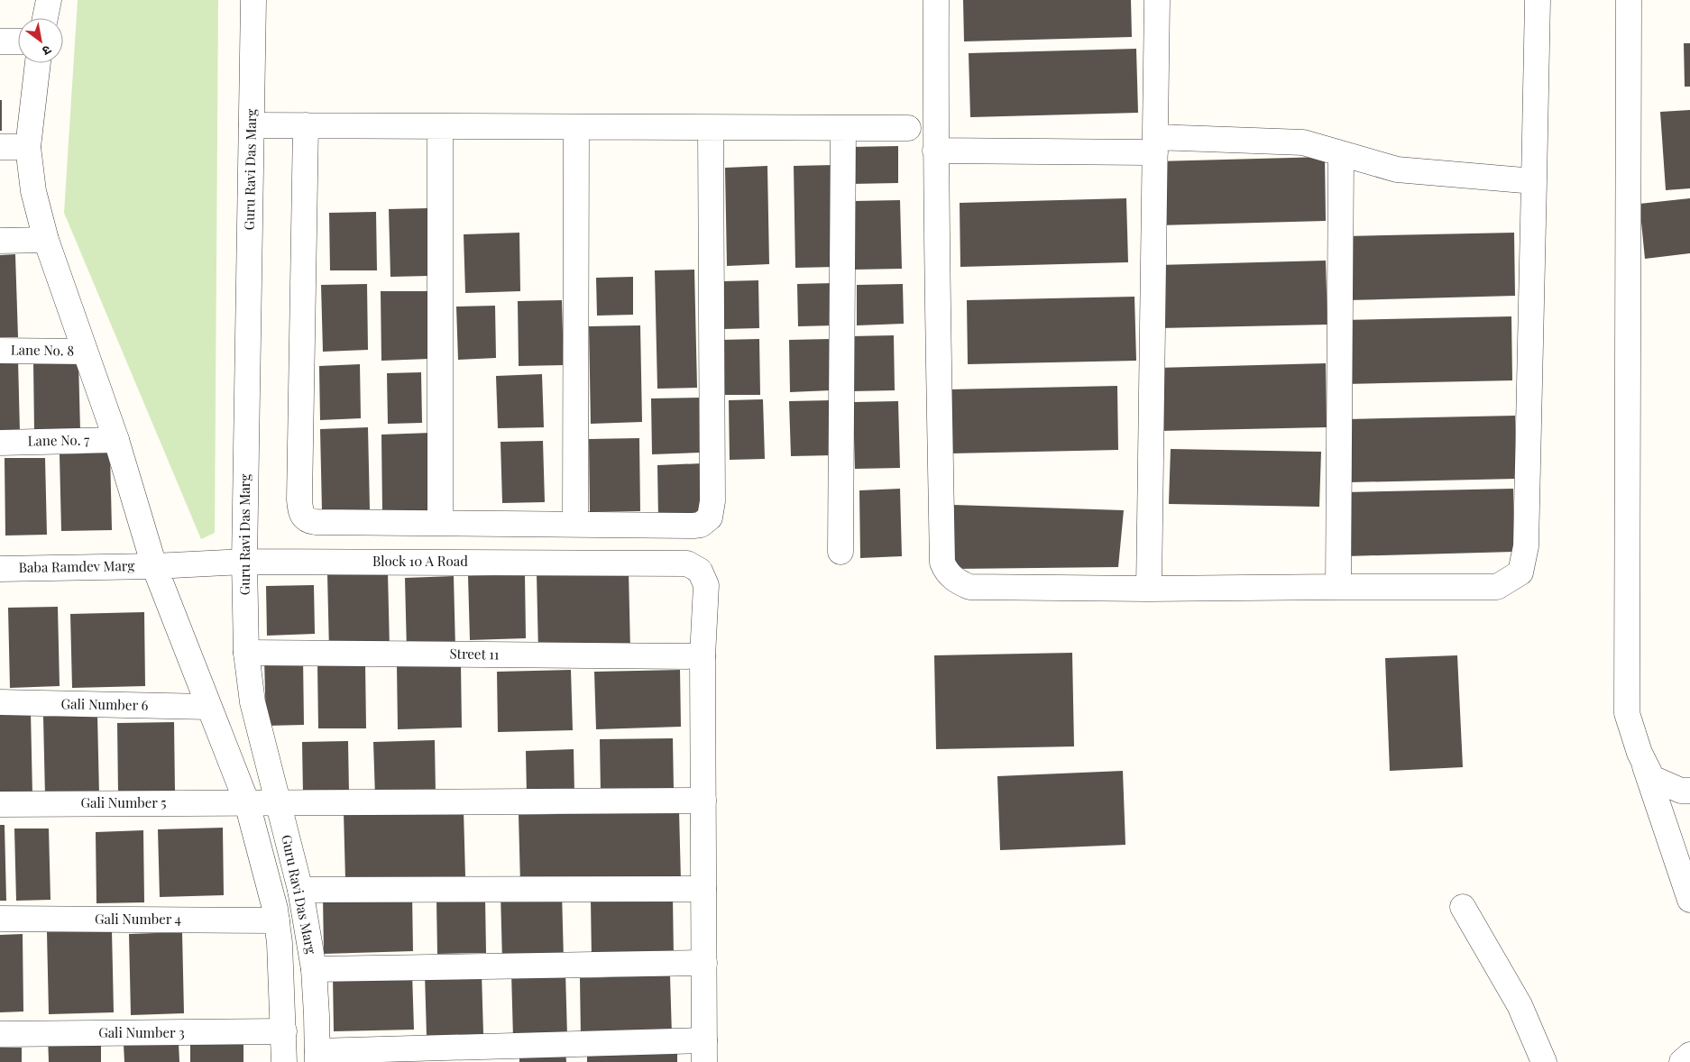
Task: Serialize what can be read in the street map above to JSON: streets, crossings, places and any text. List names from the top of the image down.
{
  "streets": {
    "street": [
      "Guru Ravi Das Marg",
      "Lane No. 8",
      "Lane No. 7",
      "Block 10 A Road",
      "Baba Ramdev Marg",
      "Street 11",
      "Gali Number 6",
      "Gali Number 5",
      "Gali Number 4",
      "Gali Number 3"
    ]
  },
  "crossings": [
    ["Guru Ravi Das Marg", "Lane No. 8"],
    ["Guru Ravi Das Marg", "Lane No. 7"],
    ["Guru Ravi Das Marg", "Block 10 A Road"],
    ["Guru Ravi Das Marg", "Baba Ramdev Marg"],
    ["Guru Ravi Das Marg", "Street 11"],
    ["Guru Ravi Das Marg", "Gali Number 6"],
    ["Guru Ravi Das Marg", "Gali Number 5"],
    ["Guru Ravi Das Marg", "Gali Number 4"],
    ["Guru Ravi Das Marg", "Gali Number 3"],
    ["Block 10 A Road", "Baba Ramdev Marg"],
    ["Block 10 A Road", "Street 11"]
  ],
  "north": "bottom right"
}
